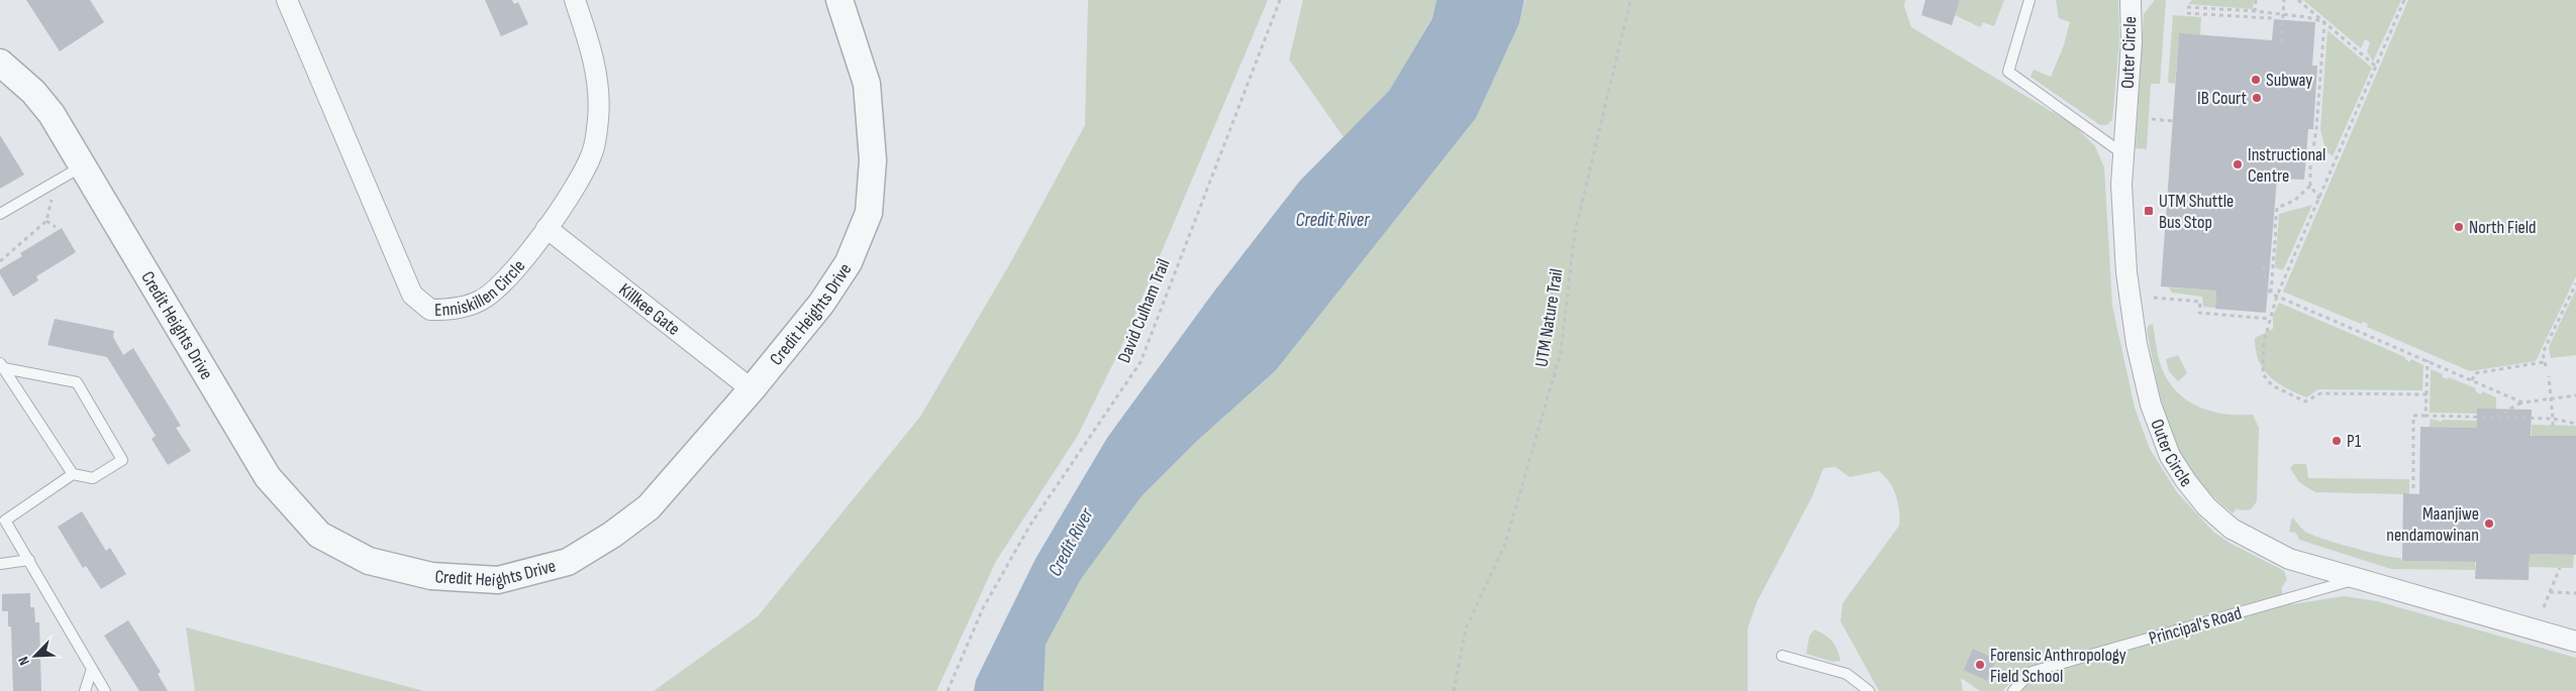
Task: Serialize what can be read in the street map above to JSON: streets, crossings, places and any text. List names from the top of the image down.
{
  "streets": {
    "street": [
      "Outer Circle",
      "Enniskillen Circle",
      "Killkee Gate",
      "Credit Heights Drive"
    ],
    "lane": ["Principal's Road"],
    "path": ["David Culham Trail", "UTM Nature Trail"]
  },
  "crossings": [
    ["Outer Circle", "Principal's Road"],
    ["Enniskillen Circle", "Killkee Gate"],
    ["Killkee Gate", "Credit Heights Drive"]
  ],
  "water": ["Credit River"],
  "places": {
    "other": [
      "Subway",
      "IB Court",
      "Instructional Centre",
      "North Field",
      "P1",
      "Maanjiwe nendamowinan",
      "Forensic Anthropology Field School"
    ],
    "transit": ["UTM Shuttle Bus Stop"]
  },
  "north": "bottom left"
}
